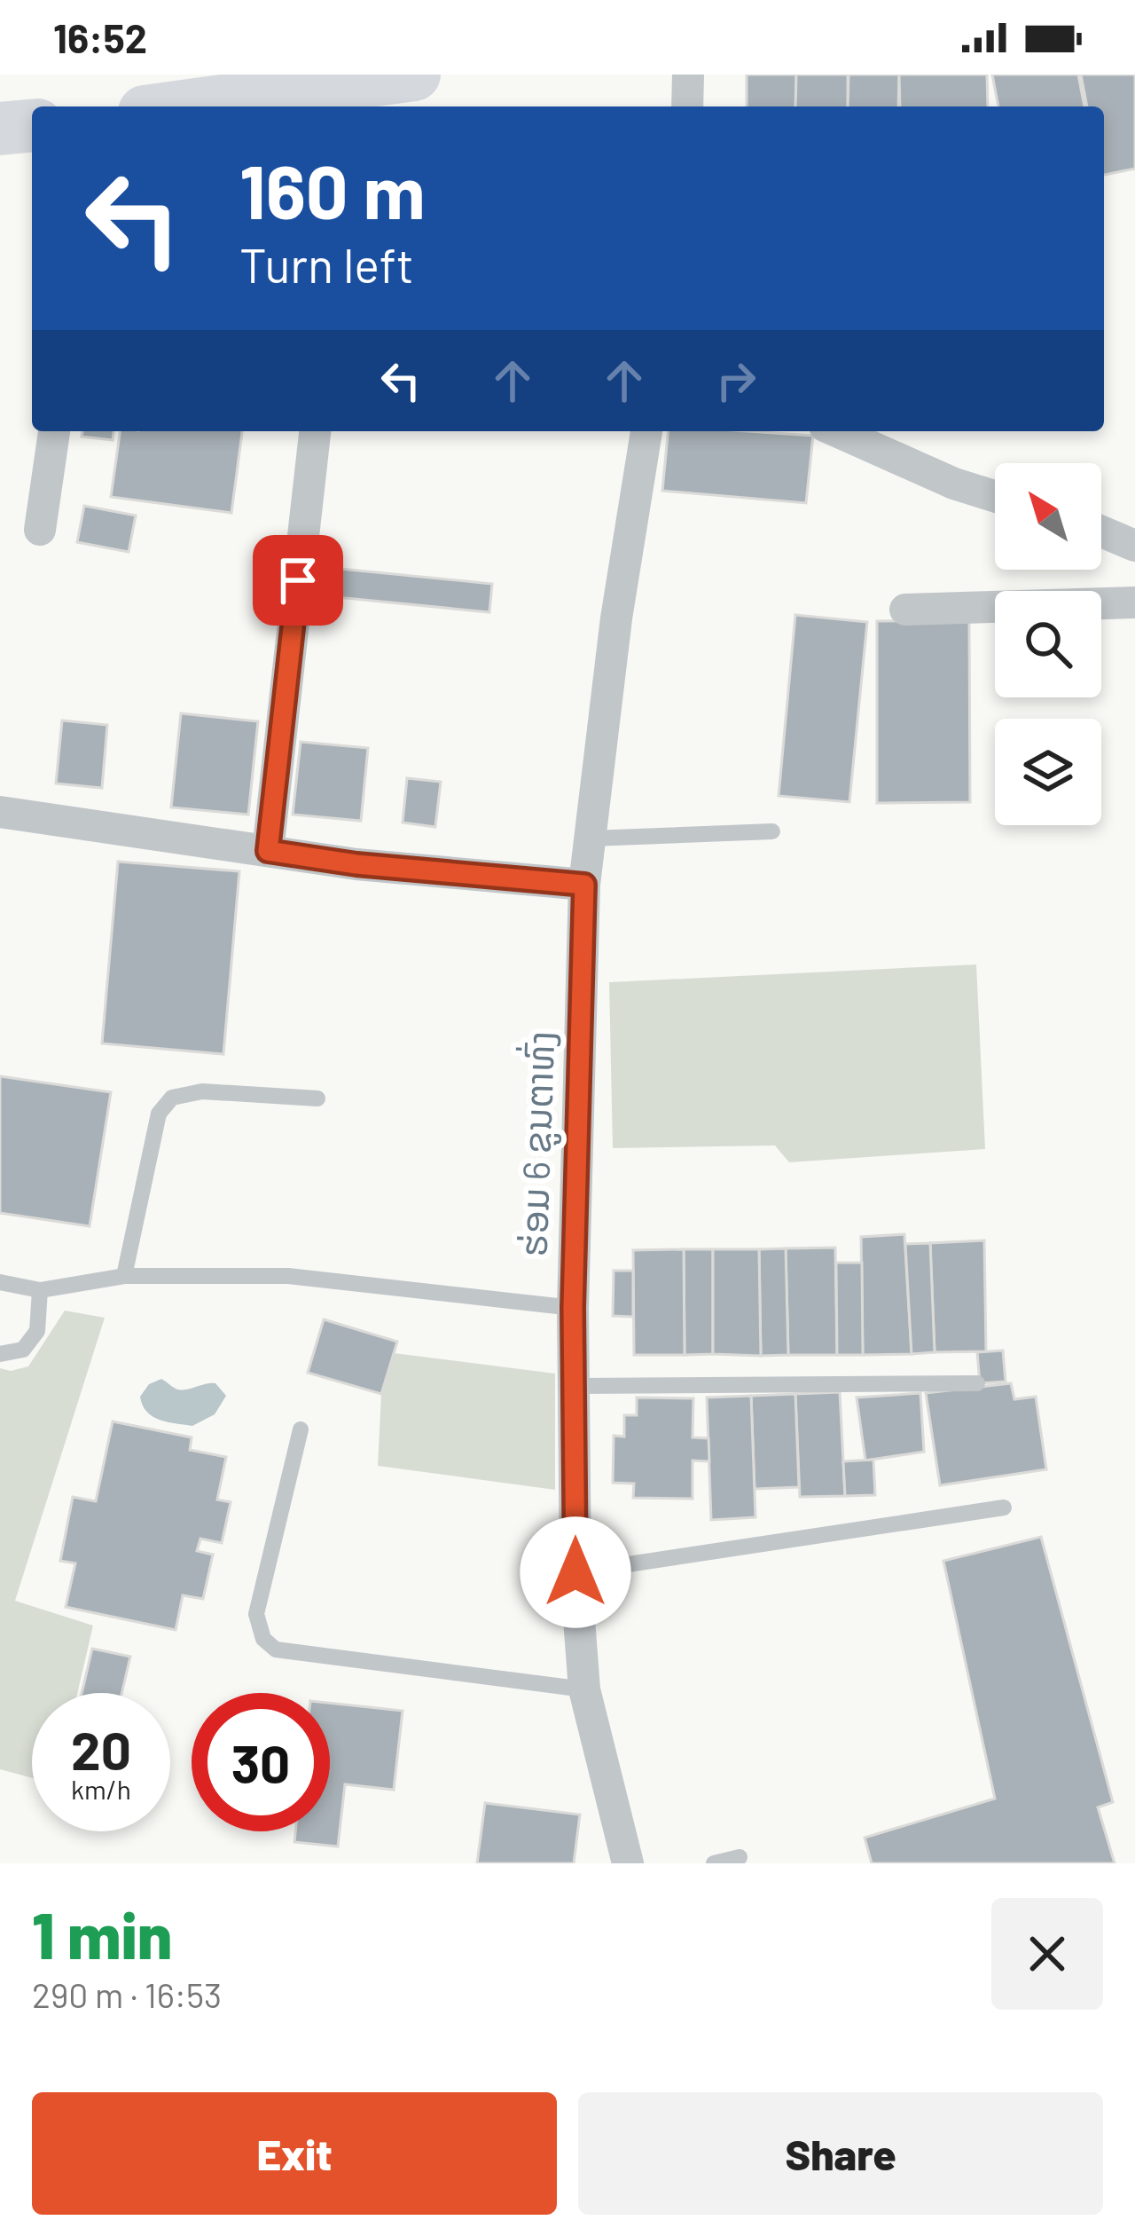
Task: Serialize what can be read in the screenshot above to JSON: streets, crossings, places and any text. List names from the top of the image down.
{
  "streets": {
    "street": ["ຮ່ອມ 6 ຂູນຕາທົ່ງ"]
  },
  "north": "top left",
  "page": {
    "status": "16:52",
    "turn": ["160 m", "Turn left"],
    "speed": "20 km/h",
    "limit": "30",
    "heading": ["1 min", "290 m · 16:53"],
    "buttons": ["Exit", "Share"]
  }
}
